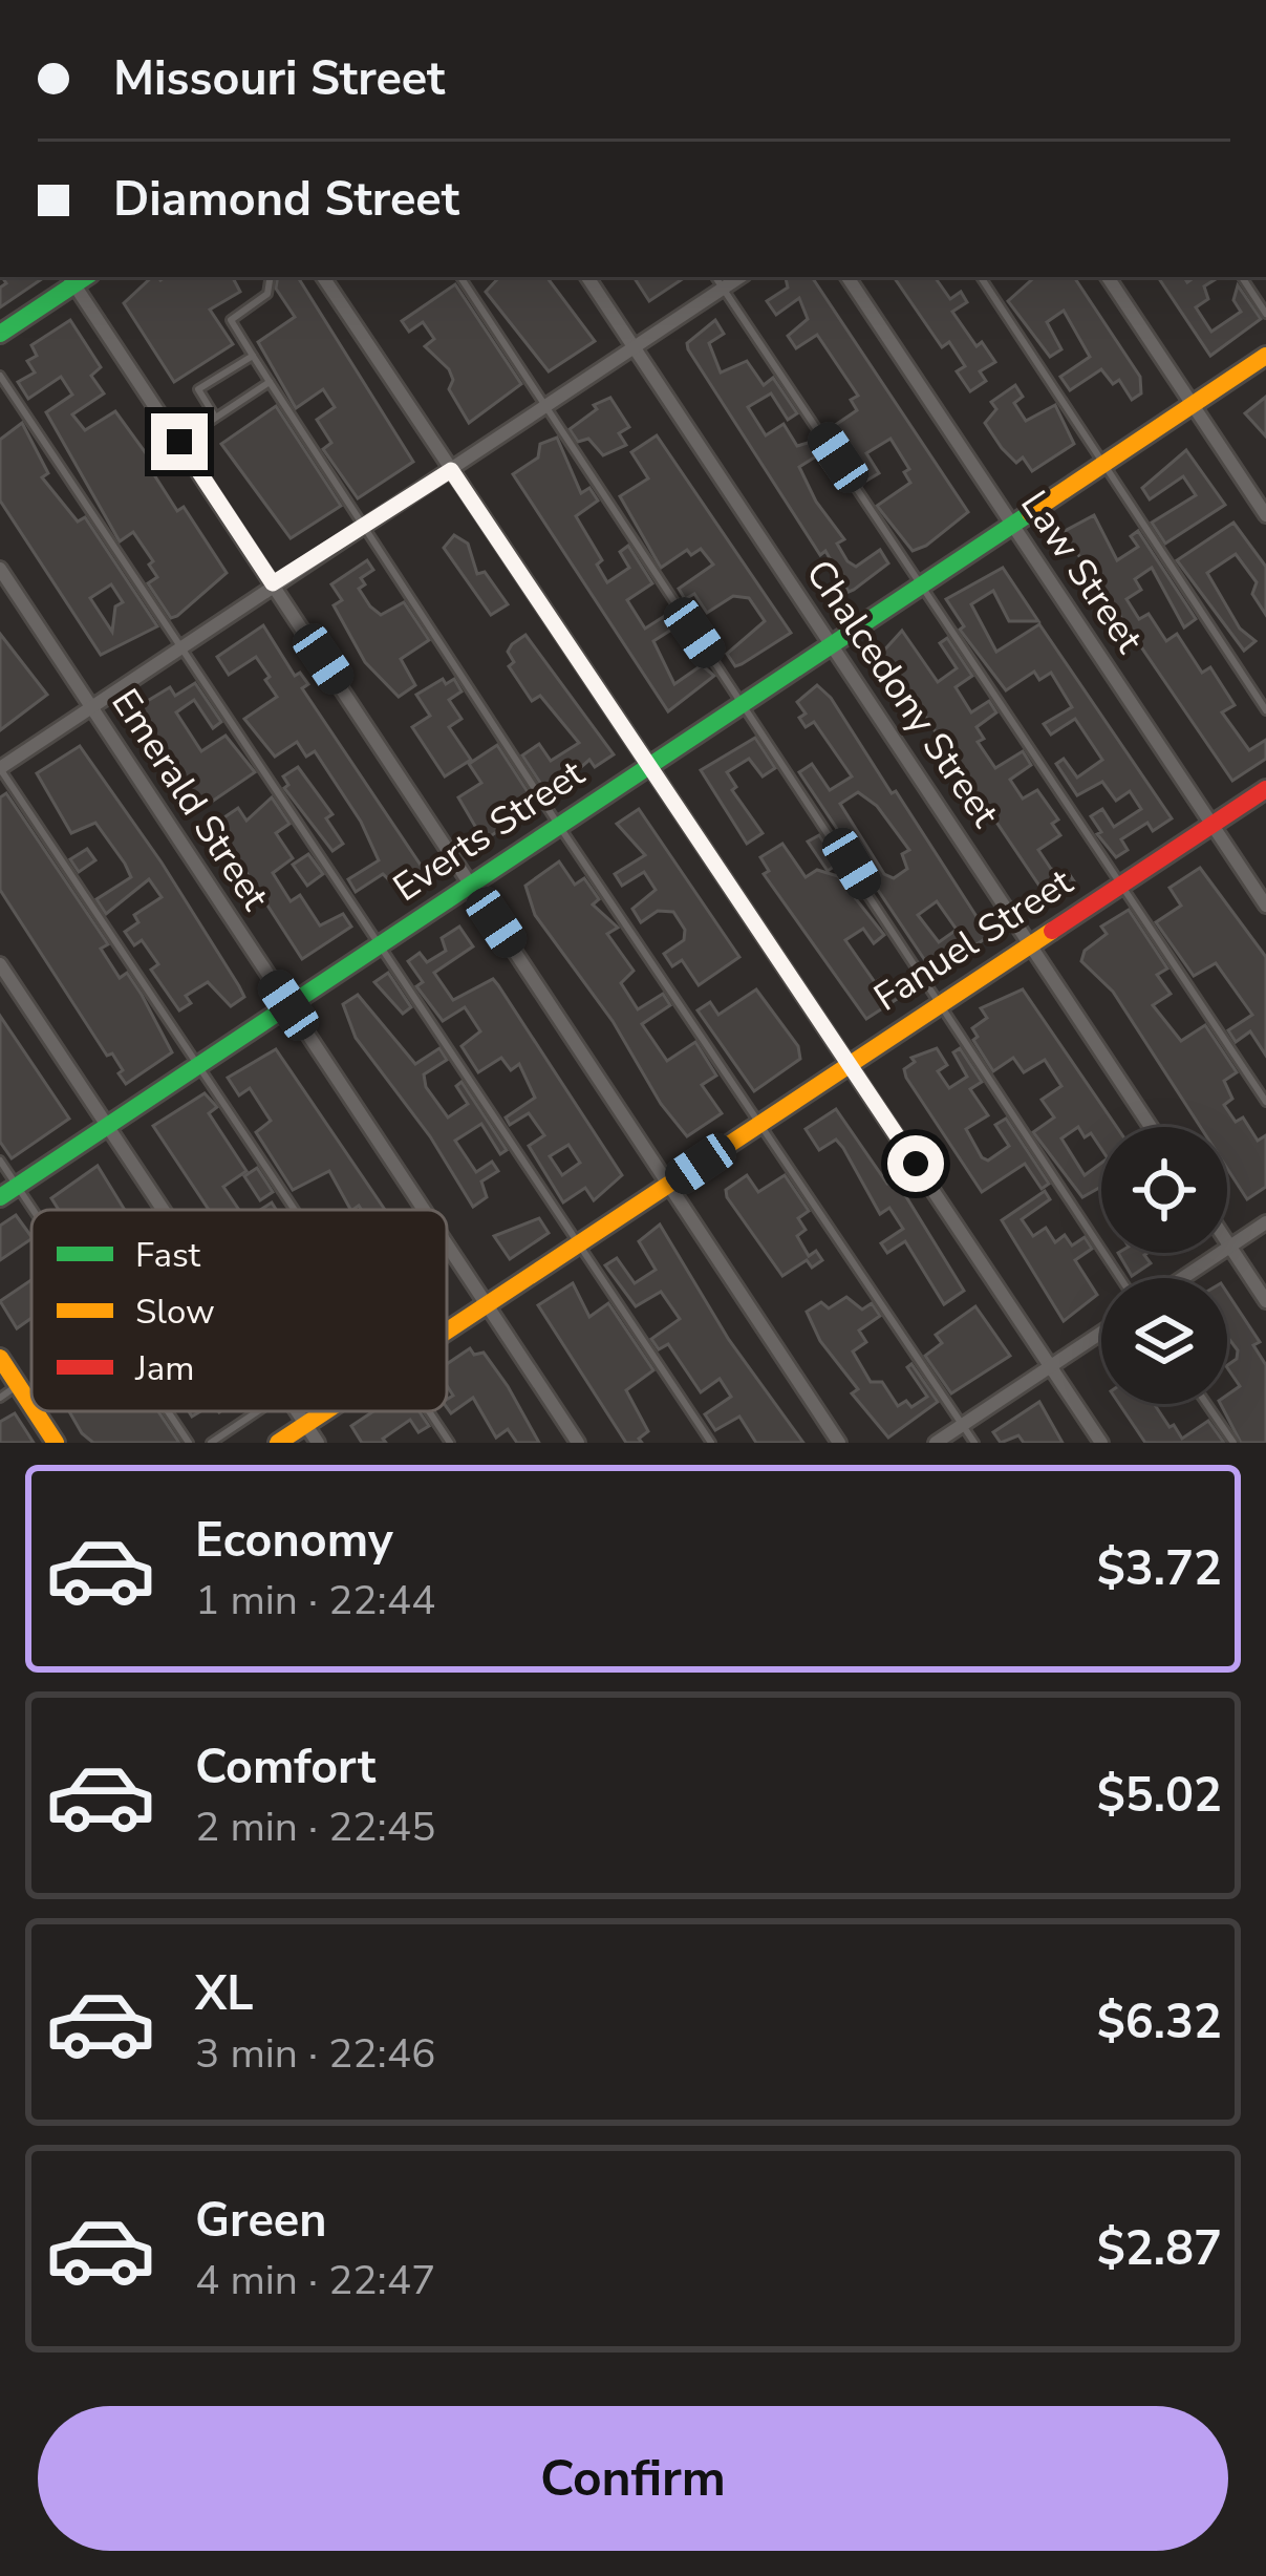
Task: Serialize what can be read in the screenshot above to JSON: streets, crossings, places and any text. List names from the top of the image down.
{
  "streets": {
    "street": [
      "Law Street",
      "Chalcedony Street",
      "Emerald Street",
      "Everts Street",
      "Fanuel Street"
    ]
  },
  "crossings": [
    ["Law Street", "Everts Street"],
    ["Law Street", "Fanuel Street"],
    ["Chalcedony Street", "Everts Street"],
    ["Chalcedony Street", "Fanuel Street"],
    ["Emerald Street", "Everts Street"],
    ["Emerald Street", "Fanuel Street"]
  ],
  "legend": ["Fast", "Slow", "Jam"],
  "page": {
    "banner": ["Missouri Street", "Diamond Street"],
    "list": [
      {
        "name": "Economy",
        "note": "1 min · 22:44",
        "value": "$3.72"
      },
      {
        "name": "Comfort",
        "note": "2 min · 22:45",
        "value": "$5.02"
      },
      {
        "name": "XL",
        "note": "3 min · 22:46",
        "value": "$6.32"
      },
      {
        "name": "Green",
        "note": "4 min · 22:47",
        "value": "$2.87"
      }
    ],
    "buttons": "Confirm"
  }
}
